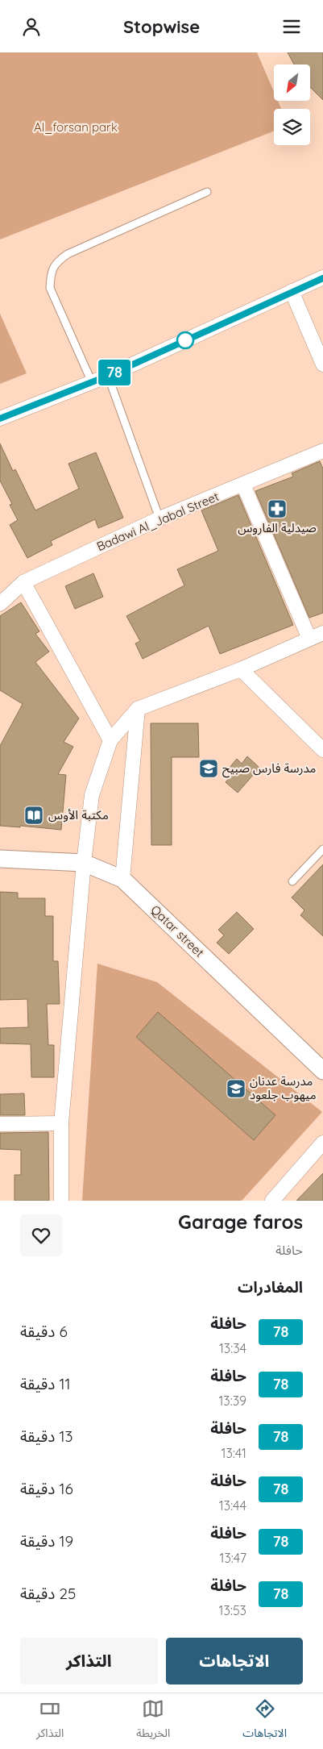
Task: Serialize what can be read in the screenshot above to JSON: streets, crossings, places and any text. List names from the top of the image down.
{
  "streets": {
    "street": ["Badawi Al_Jabal Street", "Qatar street"]
  },
  "parks": ["Al_forsan park"],
  "places": {
    "pharmacy": ["صيدلية الفاروس"],
    "school or university": ["مدرسة فارس صبيح", "مدرسة عدنان ميهوب جلعود"],
    "library": ["مكتبة الأوس"]
  },
  "lines": ["bus line 78"],
  "north": "bottom left",
  "page": {
    "header": "Stopwise",
    "on_map": "78",
    "heading": [
      ["Garage faros", "حافلة"],
      "المغادرات"
    ],
    "list": [
      {
        "mark": "78",
        "name": "حافلة",
        "note": "13:34",
        "value": "6 دقيقة"
      },
      {
        "mark": "78",
        "name": "حافلة",
        "note": "13:39",
        "value": "11 دقيقة"
      },
      {
        "mark": "78",
        "name": "حافلة",
        "note": "13:41",
        "value": "13 دقيقة"
      },
      {
        "mark": "78",
        "name": "حافلة",
        "note": "13:44",
        "value": "16 دقيقة"
      },
      {
        "mark": "78",
        "name": "حافلة",
        "note": "13:47",
        "value": "19 دقيقة"
      },
      {
        "mark": "78",
        "name": "حافلة",
        "note": "13:53",
        "value": "25 دقيقة"
      }
    ],
    "buttons": ["الاتجاهات", "التذاكر"],
    "tabs": ["الاتجاهات", "الخريطة", "التذاكر"]
  }
}
